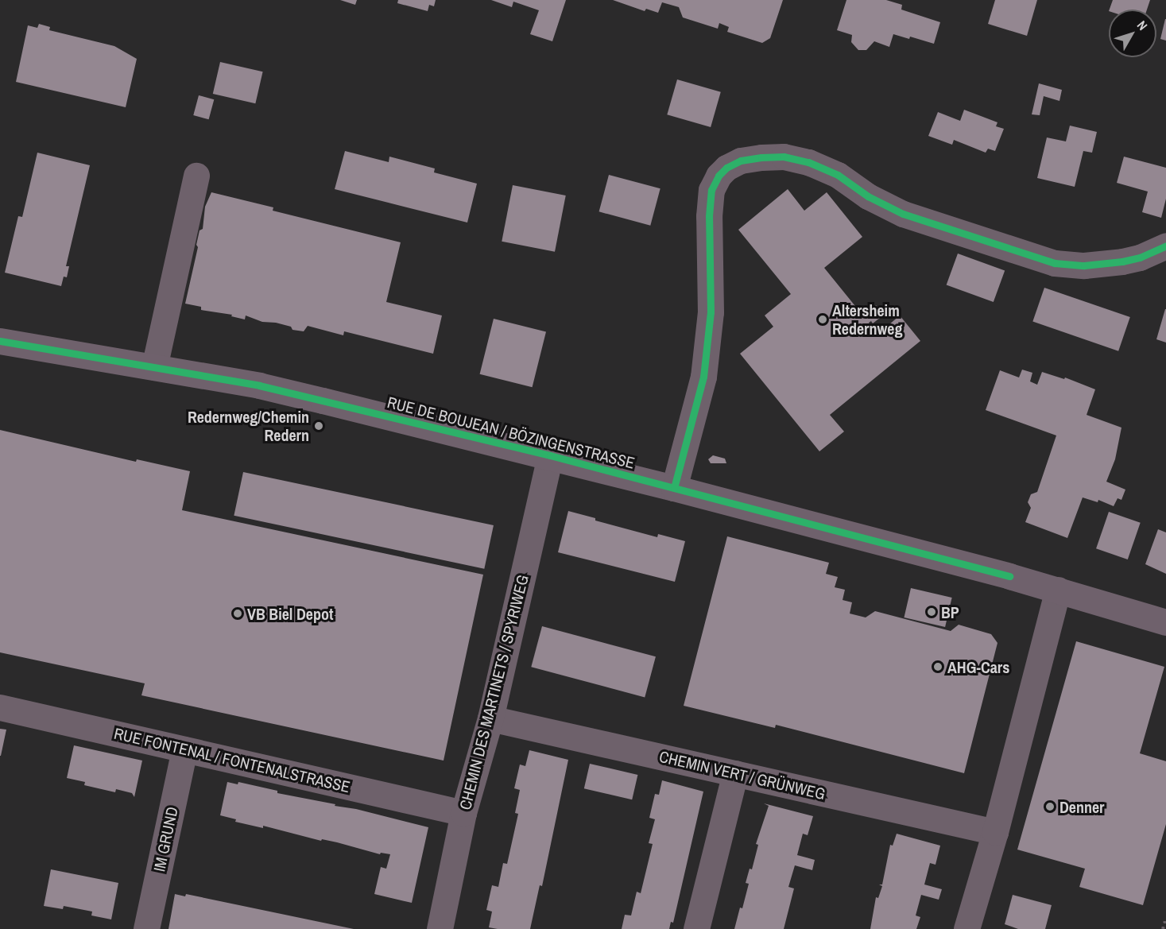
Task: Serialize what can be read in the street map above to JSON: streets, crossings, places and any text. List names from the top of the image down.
{
  "streets": {
    "main road": ["RUE DE BOUJEAN / BÖZINGENSTRASSE"],
    "street": [
      "CHEMIN DES MARTINETS / SPYRIWEG",
      "RUE FONTENAL / FONTENALSTRASSE",
      "CHEMIN VERT / GRÜNWEG",
      "IM GRUND"
    ]
  },
  "crossings": [
    ["RUE DE BOUJEAN / BÖZINGENSTRASSE", "CHEMIN DES MARTINETS / SPYRIWEG"],
    ["CHEMIN DES MARTINETS / SPYRIWEG", "RUE FONTENAL / FONTENALSTRASSE"],
    ["CHEMIN DES MARTINETS / SPYRIWEG", "CHEMIN VERT / GRÜNWEG"],
    ["RUE FONTENAL / FONTENALSTRASSE", "IM GRUND"]
  ],
  "places": [
    "Altersheim Redernweg",
    "Redernweg/Chemin Redern",
    "BP",
    "VB Biel Depot",
    "AHG-Cars",
    "Denner"
  ],
  "north": "top right"
}
